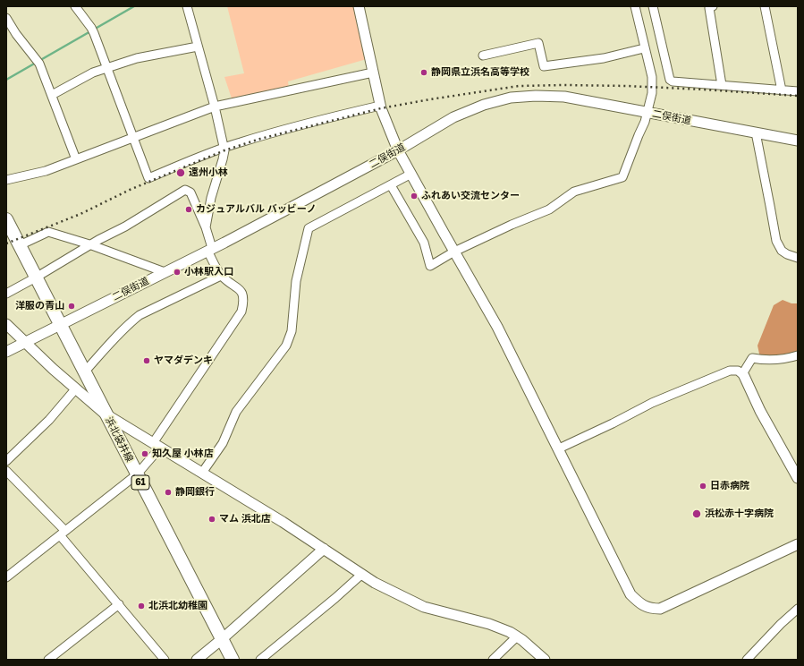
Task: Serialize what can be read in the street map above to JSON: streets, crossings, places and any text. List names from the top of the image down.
{
  "streets": {
    "main road": ["浜北袋井線", "61"],
    "street": ["二俣街道"]
  },
  "crossings": [
    ["二俣街道", "浜北袋井線"]
  ],
  "places": [
    "静岡県立浜名高等学校",
    "遠州小林",
    "ふれあい交流センター",
    "カジュアルバル バッビーノ",
    "小林駅入口",
    "洋服の青山",
    "ヤマダデンキ",
    "知久屋 小林店",
    "日赤病院",
    "静岡銀行",
    "浜松赤十字病院",
    "マム 浜北店",
    "北浜北幼稚園"
  ]
}
